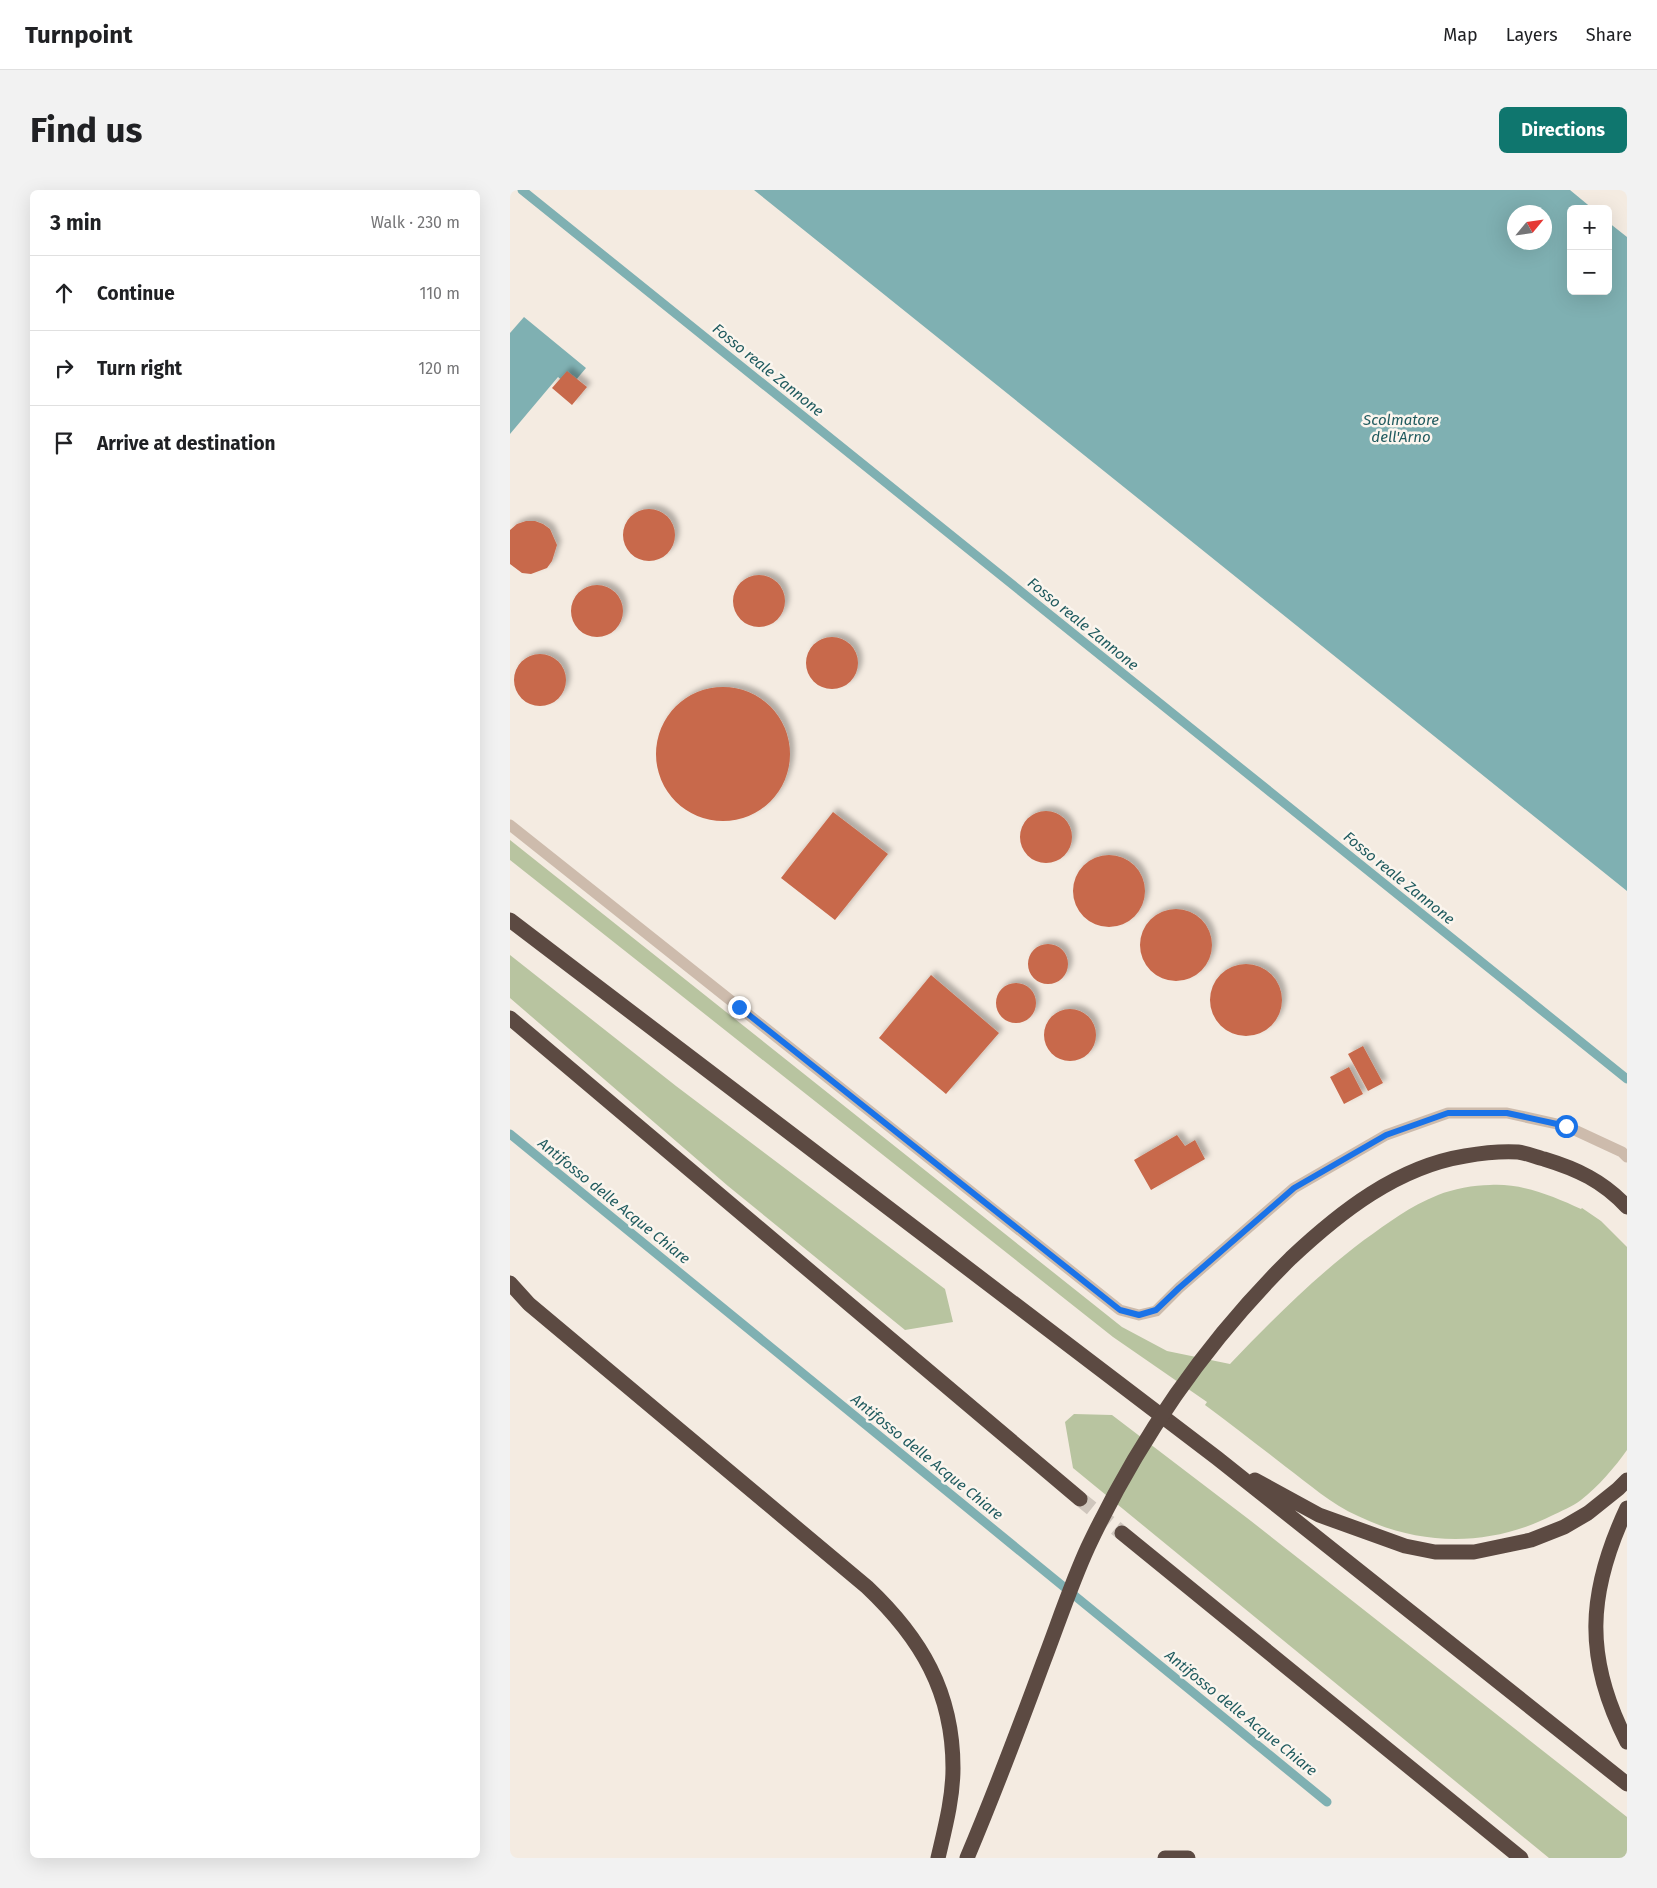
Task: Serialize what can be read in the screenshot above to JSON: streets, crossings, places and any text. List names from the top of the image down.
{
  "water": ["Fosso reale Zannone", "Scolmatore dell'Arno", "Antifosso delle Acque Chiare"],
  "north": "top right",
  "page": {
    "header": "Turnpoint",
    "nav": ["Map", "Layers", "Share"],
    "buttons": "Directions",
    "title": "Find us",
    "heading": ["3 min", "Walk · 230 m"],
    "map_buttons": ["+", "−"],
    "list": [
      ["Continue", "110 m"],
      ["Turn right", "120 m"],
      "Arrive at destination"
    ]
  }
}
